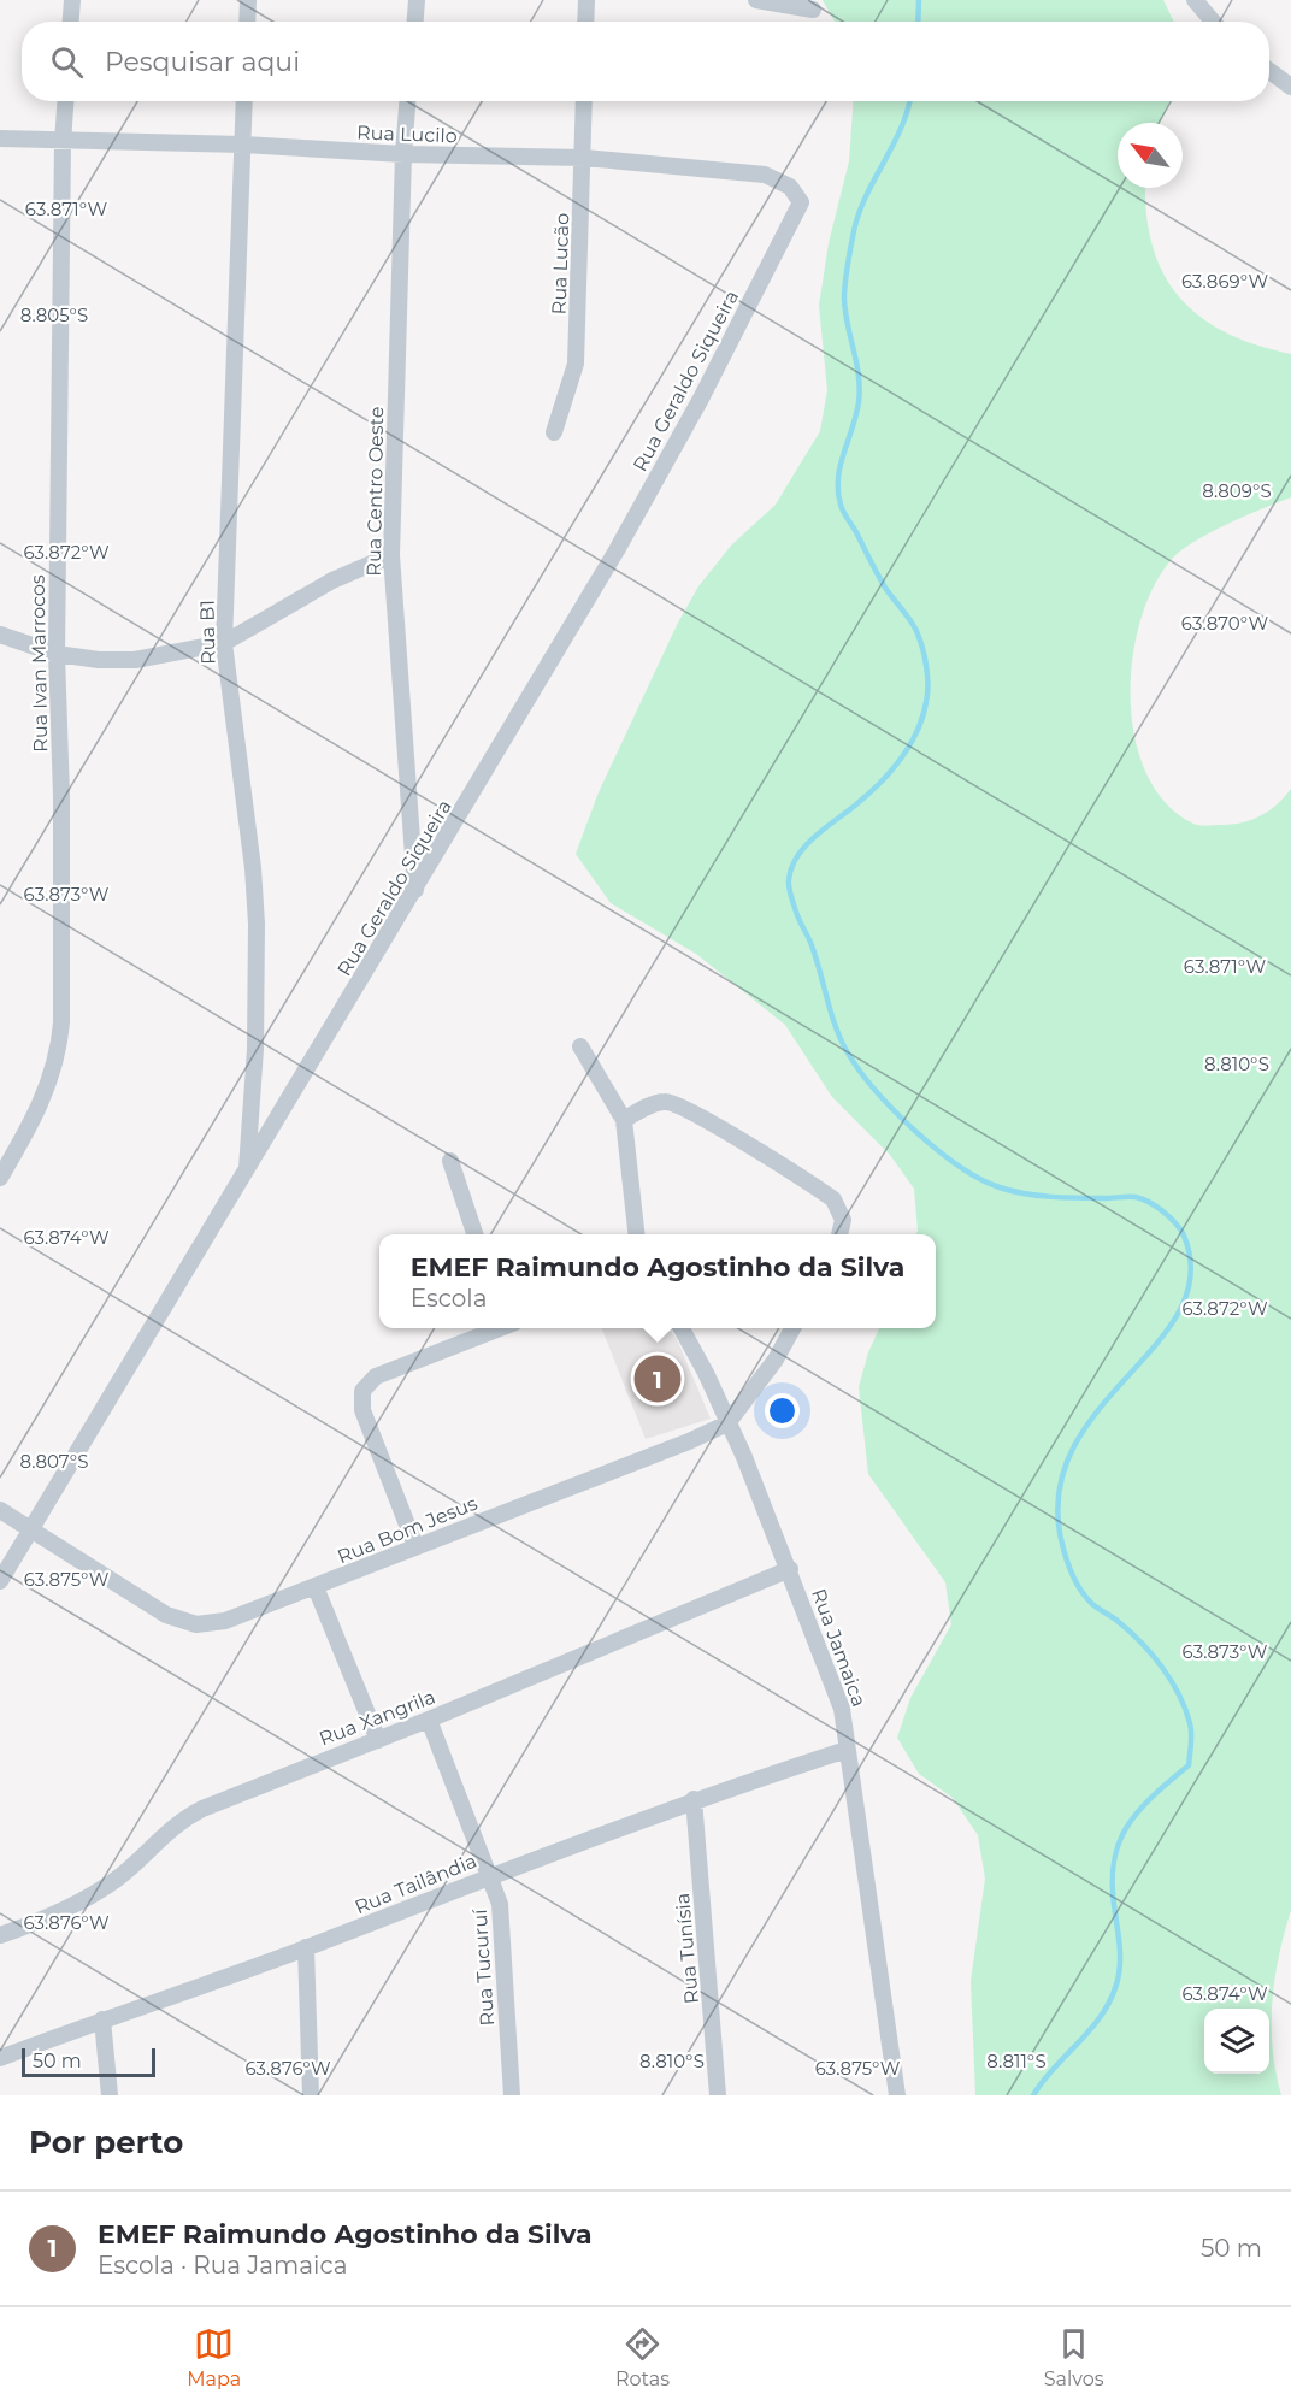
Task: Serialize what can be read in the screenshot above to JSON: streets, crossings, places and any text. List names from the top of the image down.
{
  "streets": {
    "street": [
      "Rua Lucilo",
      "Rua Lucão",
      "Rua Geraldo Siqueira",
      "Rua Centro Oeste",
      "Rua B1",
      "Rua Ivan Marrocos",
      "Rua Bom Jesus",
      "Rua Jamaica",
      "Rua Xangrila",
      "Rua Tailândia",
      "Rua Tunísia",
      "Rua Tucuruí"
    ]
  },
  "crossings": [
    ["Rua Lucilo", "Rua Lucão"],
    ["Rua Lucilo", "Rua Geraldo Siqueira"],
    ["Rua Lucilo", "Rua Centro Oeste"],
    ["Rua Lucilo", "Rua B1"],
    ["Rua Lucilo", "Rua Ivan Marrocos"],
    ["Rua Geraldo Siqueira", "Rua Centro Oeste"],
    ["Rua Geraldo Siqueira", "Rua B1"],
    ["Rua Geraldo Siqueira", "Rua Bom Jesus"],
    ["Rua Bom Jesus", "Rua Jamaica"],
    ["Rua Jamaica", "Rua Xangrila"],
    ["Rua Jamaica", "Rua Tailândia"],
    ["Rua Xangrila", "Rua Tucuruí"],
    ["Rua Tailândia", "Rua Tunísia"],
    ["Rua Tailândia", "Rua Tucuruí"]
  ],
  "scale_bar": "50 m",
  "north": "top left",
  "page": {
    "search": "Pesquisar aqui",
    "popup": ["EMEF Raimundo Agostinho da Silva", "Escola"],
    "pins": "1",
    "scale": "50 m",
    "heading": "Por perto",
    "list": [
      {
        "mark": "1",
        "name": "EMEF Raimundo Agostinho da Silva",
        "note": "Escola · Rua Jamaica",
        "value": "50 m"
      }
    ],
    "nav": ["Mapa", "Rotas", "Salvos"]
  },
  "coordinates": [
    "63.871°W",
    "63.869°W",
    "8.805°S",
    "8.809°S",
    "63.872°W",
    "63.870°W",
    "63.873°W",
    "8.810°S",
    "63.874°W",
    "8.807°S",
    "63.875°W",
    "63.876°W",
    "8.811°S"
  ]
}
